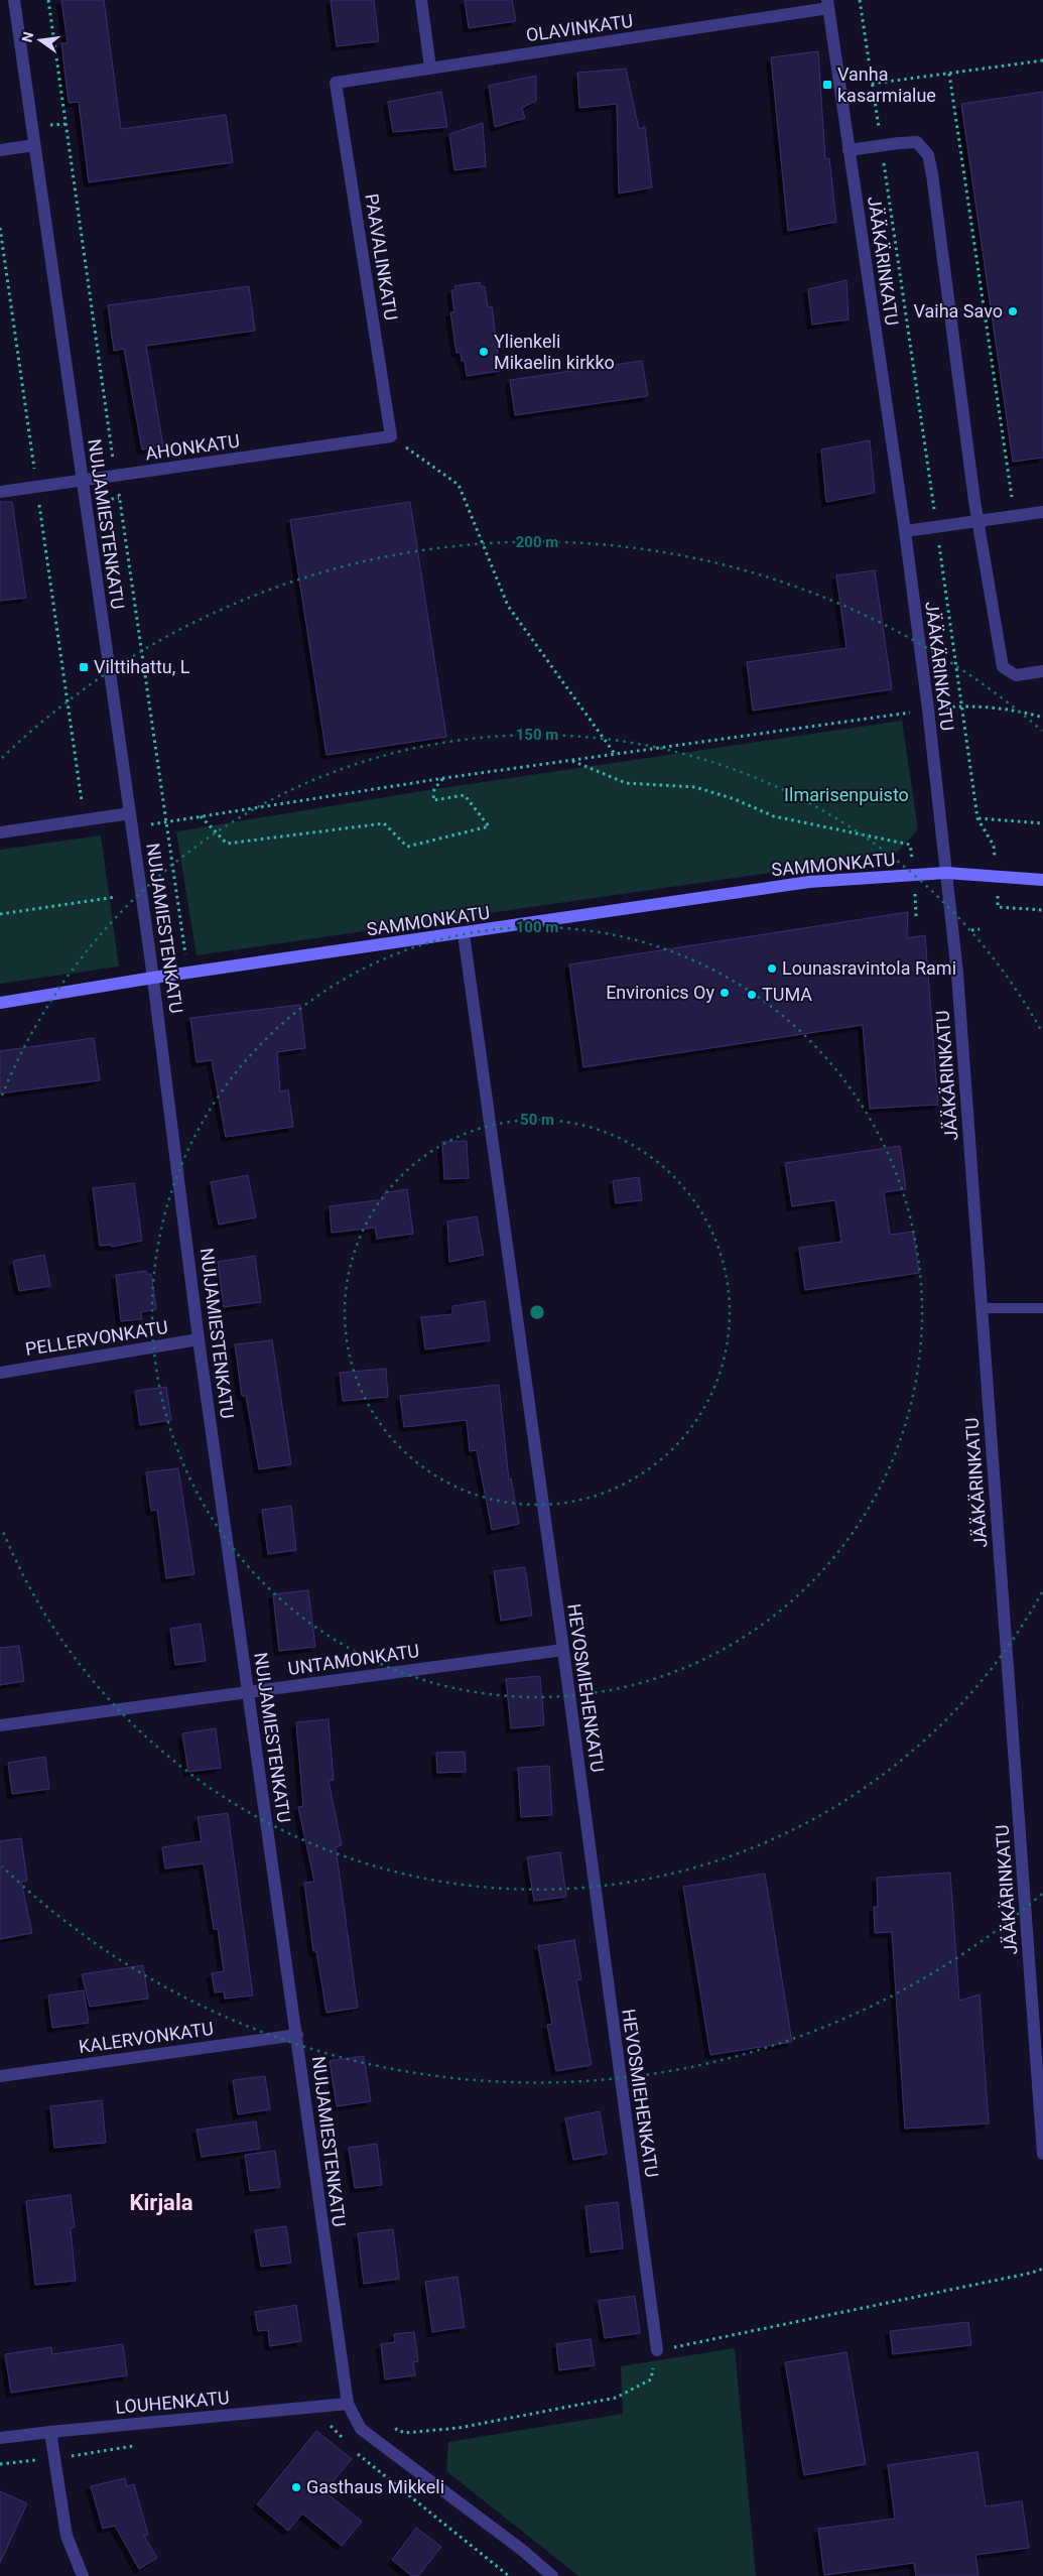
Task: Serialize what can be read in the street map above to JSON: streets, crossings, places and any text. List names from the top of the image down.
{
  "streets": {
    "street": [
      "OLAVINKATU",
      "PAAVALINKATU",
      "JÄÄKÄRINKATU",
      "AHONKATU",
      "NUIJAMIESTENKATU",
      "SAMMONKATU",
      "PELLERVONKATU",
      "UNTAMONKATU",
      "HEVOSMIEHENKATU",
      "KALERVONKATU",
      "LOUHENKATU"
    ]
  },
  "crossings": [
    ["OLAVINKATU", "PAAVALINKATU"],
    ["OLAVINKATU", "JÄÄKÄRINKATU"],
    ["PAAVALINKATU", "AHONKATU"],
    ["JÄÄKÄRINKATU", "SAMMONKATU"],
    ["AHONKATU", "NUIJAMIESTENKATU"],
    ["NUIJAMIESTENKATU", "SAMMONKATU"],
    ["NUIJAMIESTENKATU", "PELLERVONKATU"],
    ["NUIJAMIESTENKATU", "UNTAMONKATU"],
    ["NUIJAMIESTENKATU", "KALERVONKATU"],
    ["NUIJAMIESTENKATU", "LOUHENKATU"],
    ["SAMMONKATU", "HEVOSMIEHENKATU"],
    ["UNTAMONKATU", "HEVOSMIEHENKATU"]
  ],
  "districts": ["Kirjala"],
  "parks": ["Ilmarisenpuisto"],
  "places": {
    "transit": ["Vanha kasarmialue", "Vilttihattu, L"],
    "other": [
      "Vaiha Savo",
      "Ylienkeli Mikaelin kirkko",
      "Lounasravintola Rami",
      "Environics Oy",
      "TUMA",
      "Gasthaus Mikkeli"
    ]
  },
  "north": "left",
  "rings": [
    "200 m",
    "150 m",
    "100 m",
    "50 m"
  ]
}
